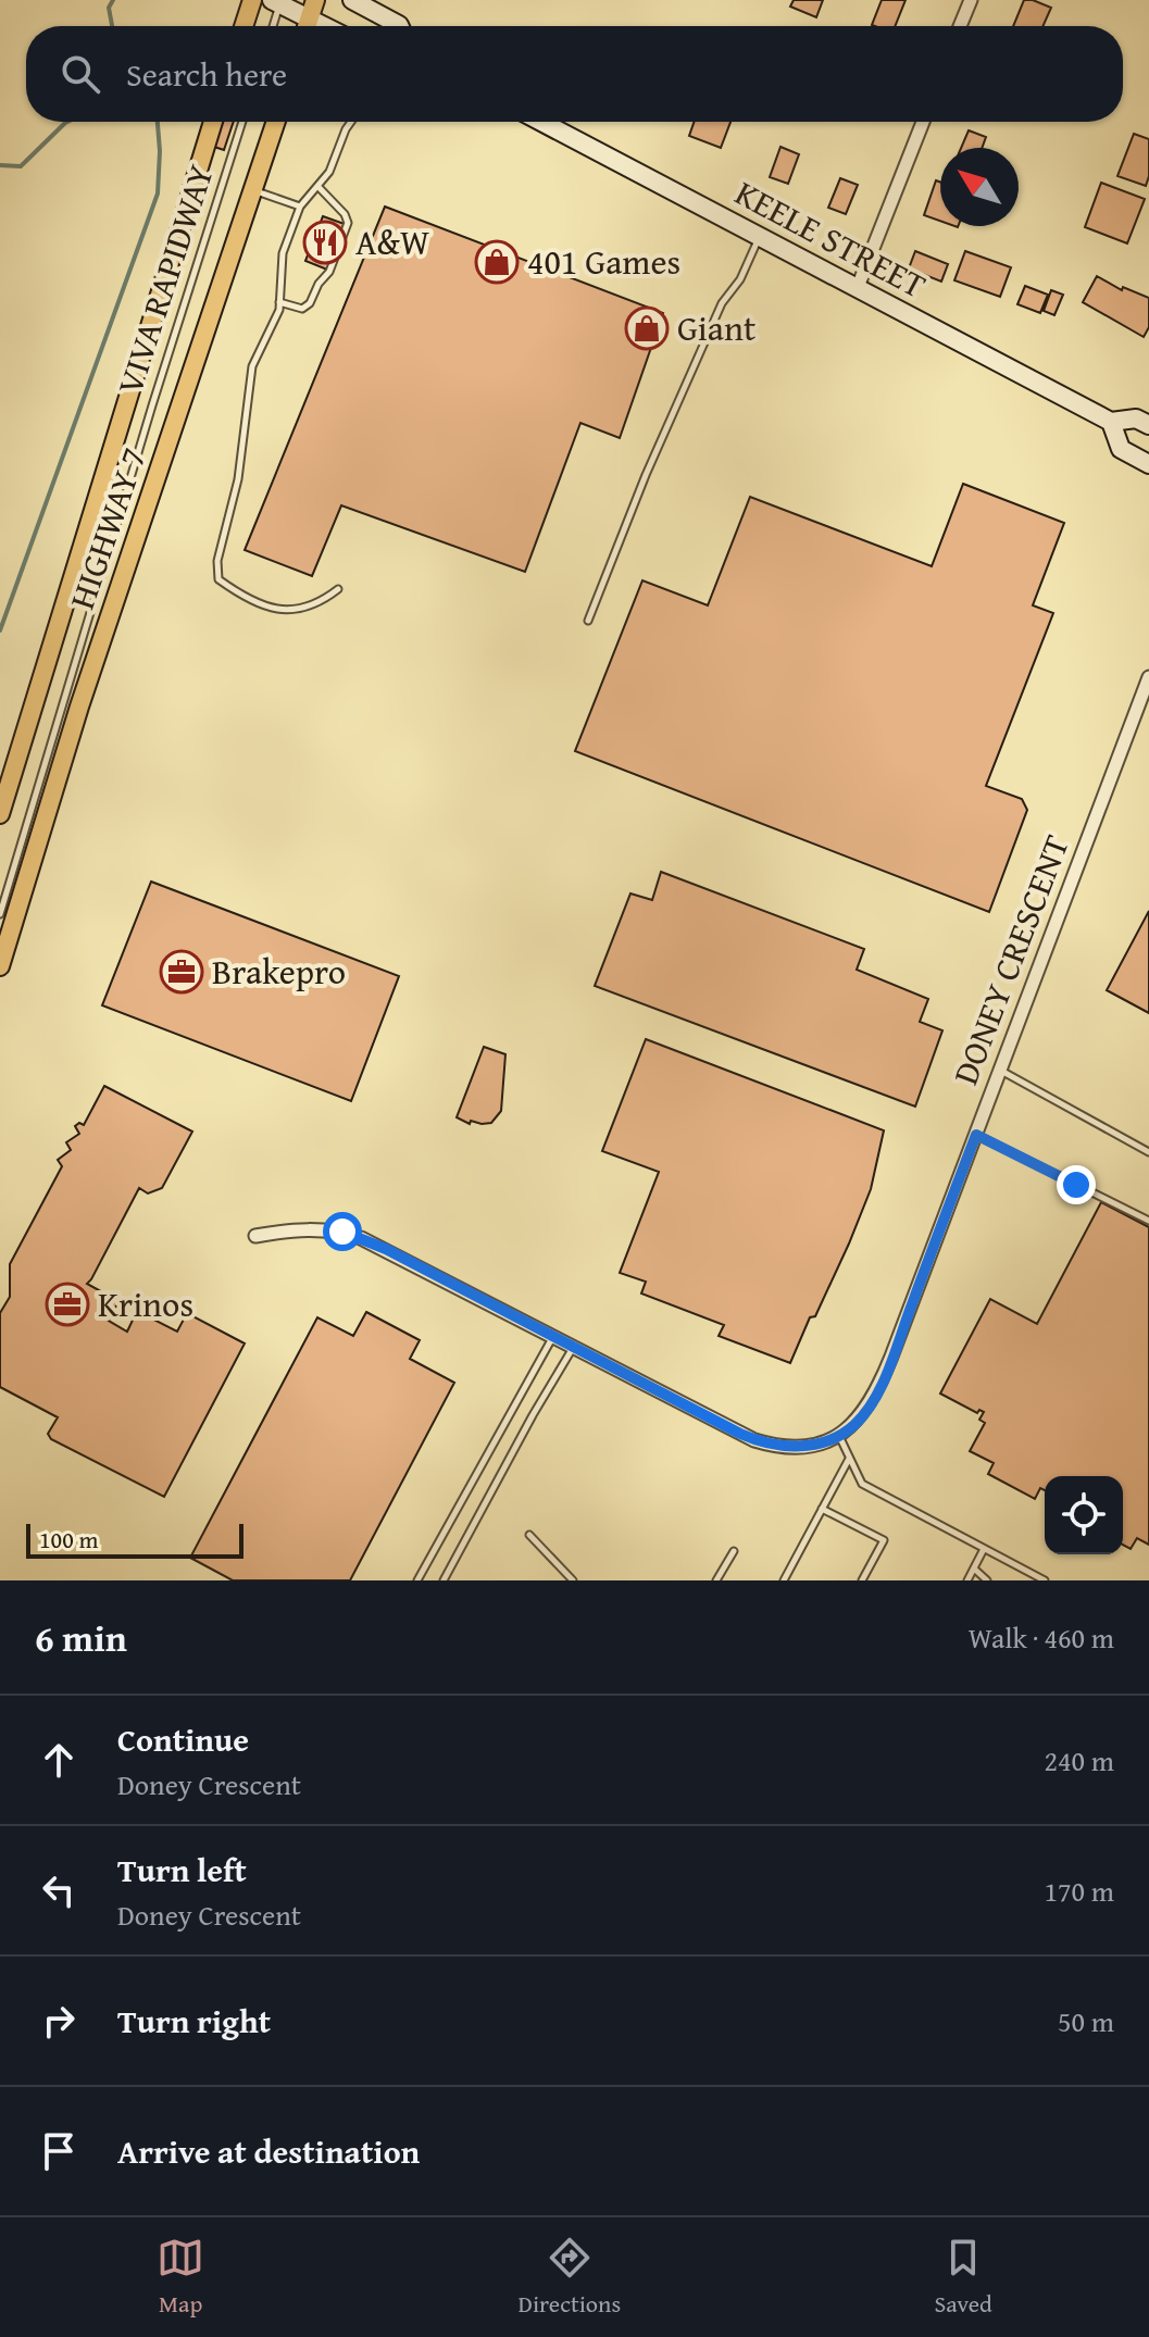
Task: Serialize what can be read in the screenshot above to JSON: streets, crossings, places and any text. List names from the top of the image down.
{
  "streets": {
    "main road": ["KEELE STREET", "HIGHWAY 7"],
    "street": ["DONEY CRESCENT"],
    "lane": ["VIVA RAPIDWAY"]
  },
  "places": {
    "restaurant": ["A&W"],
    "shop": ["401 Games", "Giant"],
    "office": ["Brakepro", "Krinos"]
  },
  "scale_bar": "100 m",
  "north": "top left",
  "page": {
    "search": "Search here",
    "scale": "100 m",
    "heading": ["6 min", "Walk · 460 m"],
    "list": [
      ["Continue", "Doney Crescent", "240 m"],
      ["Turn left", "Doney Crescent", "170 m"],
      ["Turn right", "50 m"],
      "Arrive at destination"
    ],
    "nav": ["Map", "Directions", "Saved"]
  }
}
